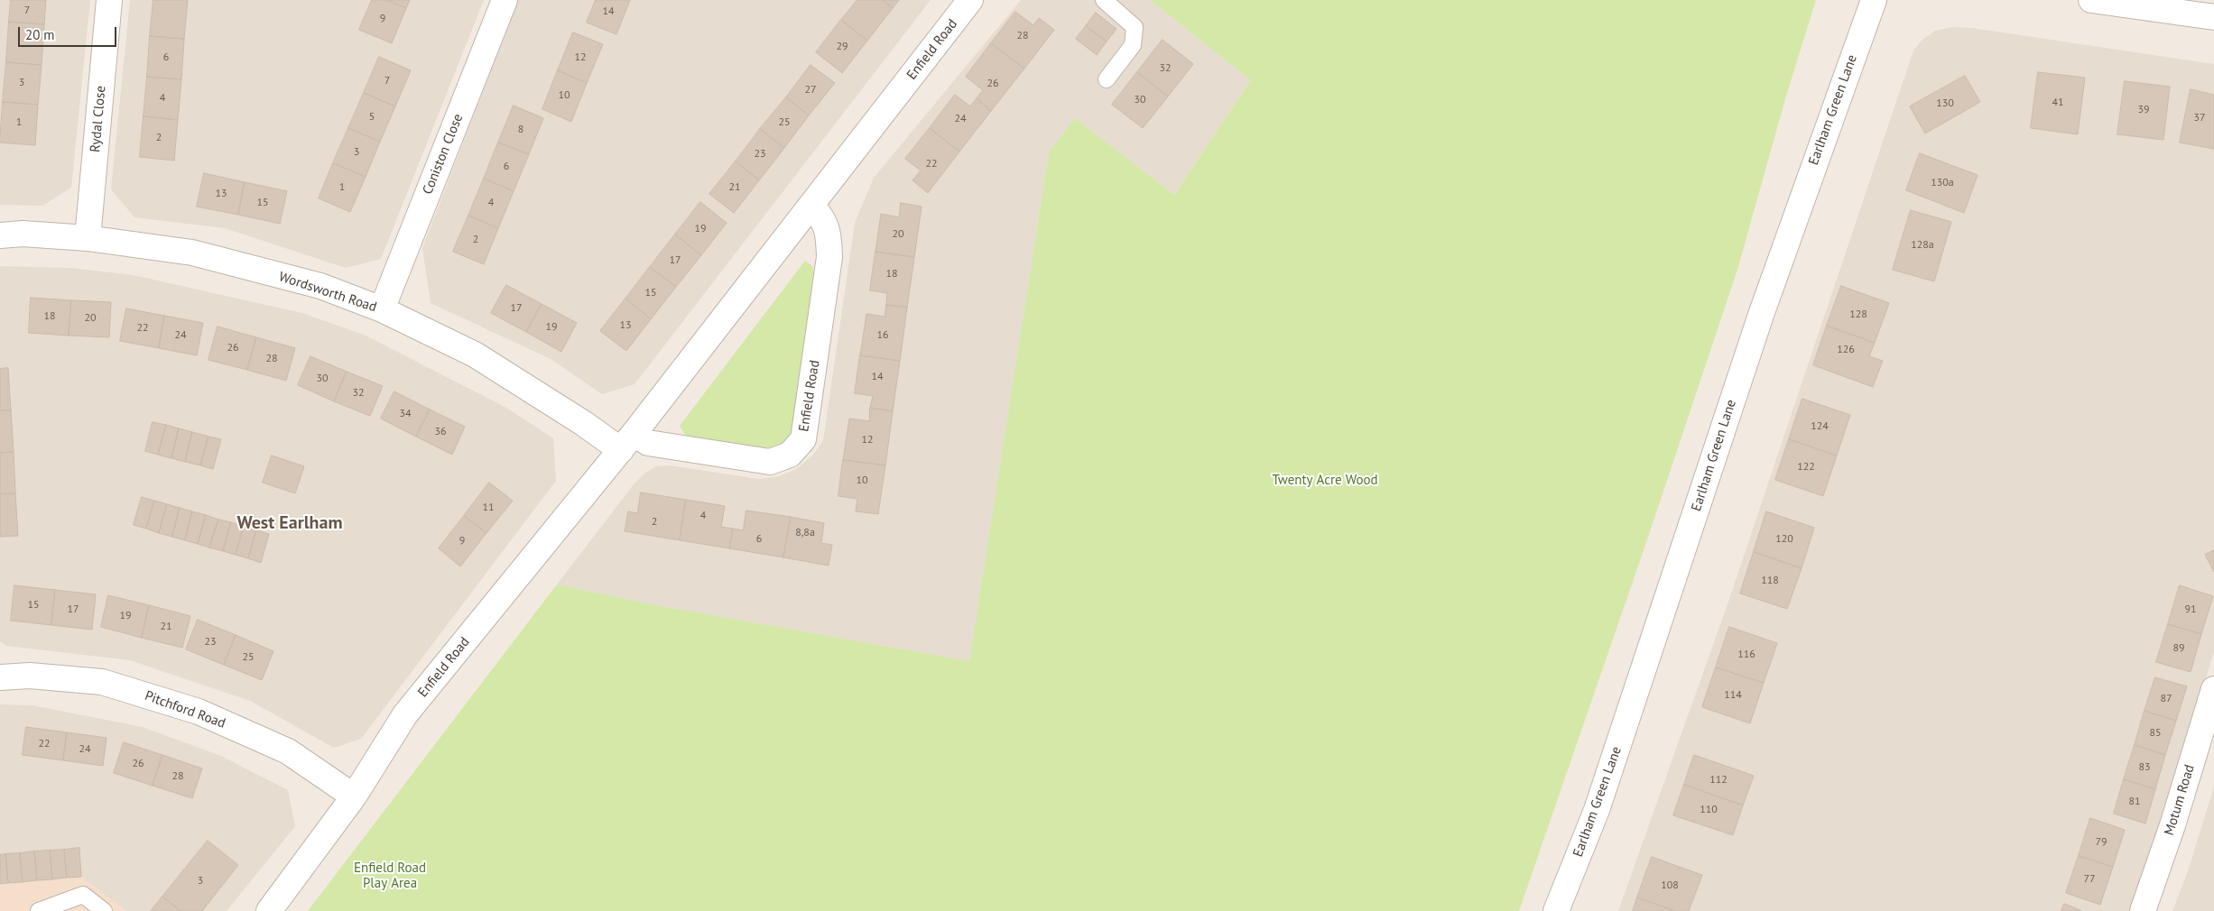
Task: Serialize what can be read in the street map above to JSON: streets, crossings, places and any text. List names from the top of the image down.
{
  "streets": {
    "street": [
      "Enfield Road",
      "Earlham Green Lane",
      "Rydal Close",
      "Coniston Close",
      "Wordsworth Road",
      "Pitchford Road",
      "Motum Road"
    ]
  },
  "crossings": [
    ["Enfield Road", "Wordsworth Road"],
    ["Enfield Road", "Pitchford Road"],
    ["Rydal Close", "Wordsworth Road"],
    ["Coniston Close", "Wordsworth Road"]
  ],
  "districts": ["West Earlham"],
  "parks": ["Twenty Acre Wood", "Enfield Road Play Area"],
  "house_numbers": [
    "7",
    "14",
    "9",
    "28",
    "29",
    "6",
    "12",
    "32",
    "7",
    "3",
    "26",
    "27",
    "10",
    "4",
    "30",
    "41",
    "130",
    "39",
    "5",
    "37",
    "24",
    "1",
    "25",
    "8",
    "2",
    "3",
    "23",
    "22",
    "6",
    "130a",
    "1",
    "21",
    "13",
    "15",
    "4",
    "19",
    "20",
    "2",
    "128a",
    "17",
    "18",
    "15",
    "17",
    "128",
    "18",
    "20",
    "13",
    "19",
    "22",
    "24",
    "16",
    "26",
    "126",
    "28",
    "14",
    "30",
    "32",
    "34",
    "124",
    "36",
    "12",
    "122",
    "10",
    "11",
    "4",
    "2",
    "8,8a",
    "6",
    "120",
    "9",
    "118",
    "15",
    "17",
    "91",
    "19",
    "21",
    "23",
    "89",
    "116",
    "25",
    "114",
    "87",
    "85",
    "22",
    "24",
    "26",
    "83",
    "28",
    "112",
    "81",
    "110",
    "79",
    "77",
    "3",
    "108"
  ],
  "scale_bar": "20 m"
}
